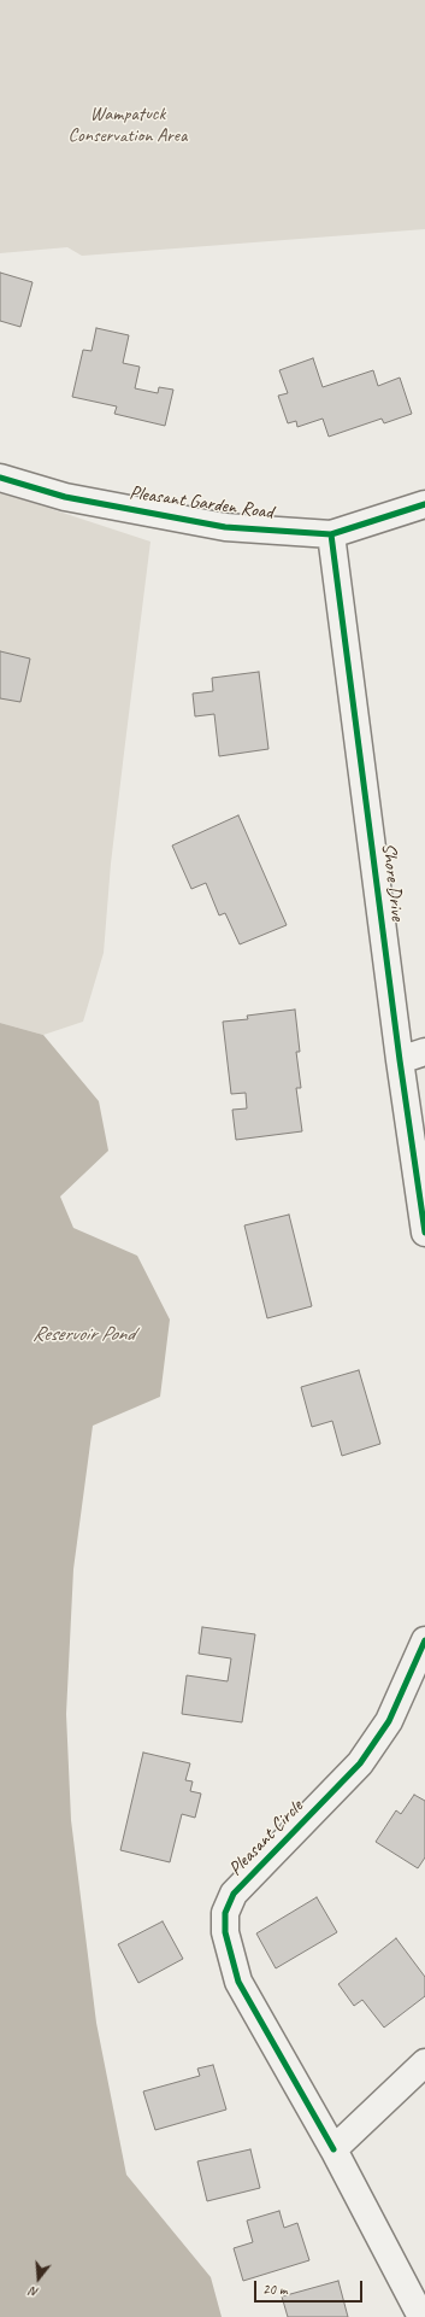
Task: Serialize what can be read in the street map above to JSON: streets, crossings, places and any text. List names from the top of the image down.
{
  "streets": {
    "street": ["Pleasant Garden Road", "Shore Drive", "Pleasant Circle"]
  },
  "crossings": [
    ["Pleasant Garden Road", "Shore Drive"]
  ],
  "water": ["Reservoir Pond"],
  "parks": ["Wampatuck Conservation Area"],
  "scale_bar": "20 m",
  "north": "bottom"
}
